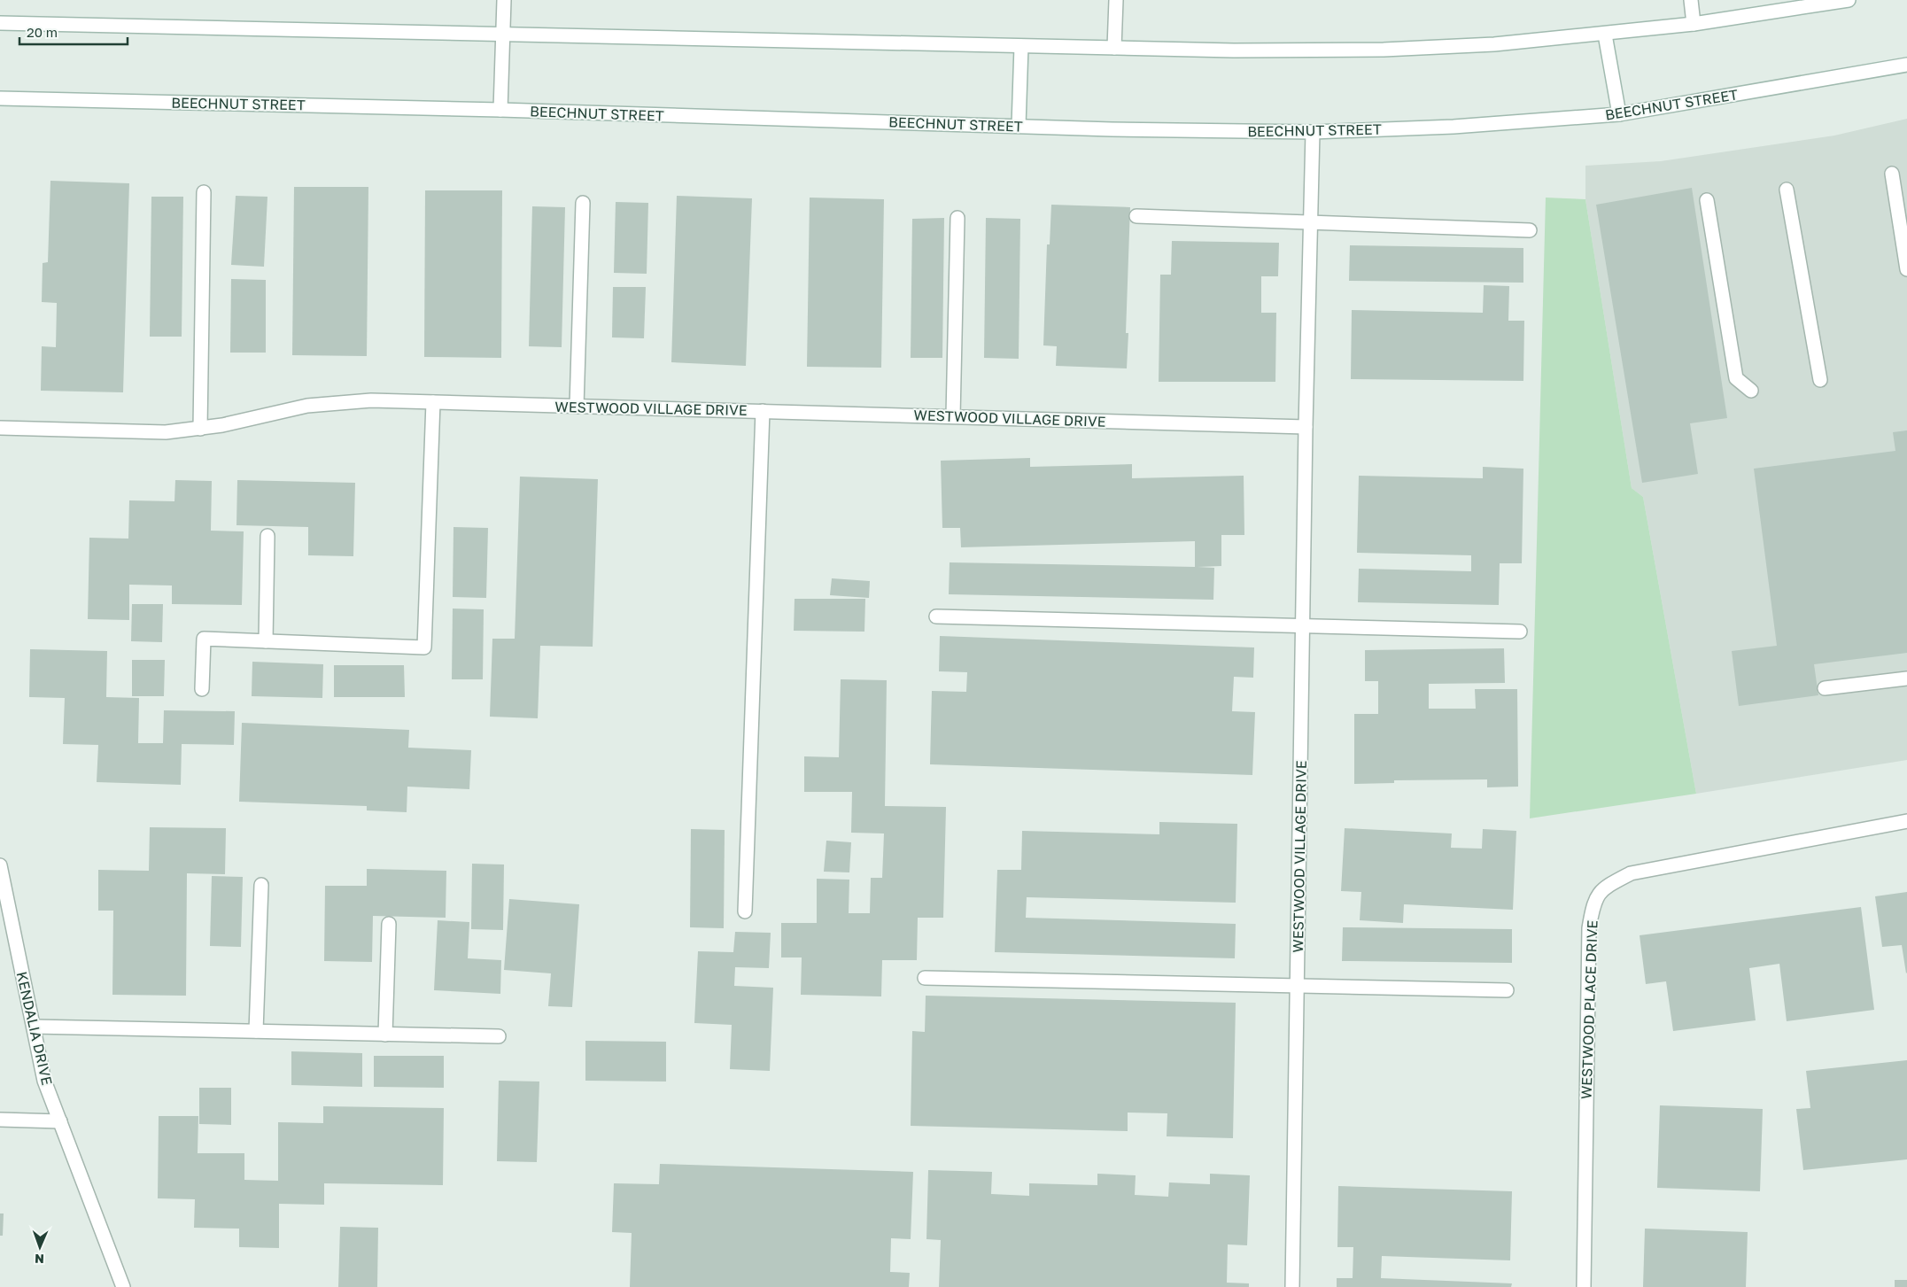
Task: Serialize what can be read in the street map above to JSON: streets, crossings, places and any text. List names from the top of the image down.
{
  "streets": {
    "main road": [
      "BEECHNUT STREET",
      "WESTWOOD VILLAGE DRIVE",
      "WESTWOOD PLACE DRIVE",
      "KENDALIA DRIVE"
    ]
  },
  "crossings": [
    ["BEECHNUT STREET", "WESTWOOD VILLAGE DRIVE"]
  ],
  "scale_bar": "20 m",
  "north": "bottom"
}
